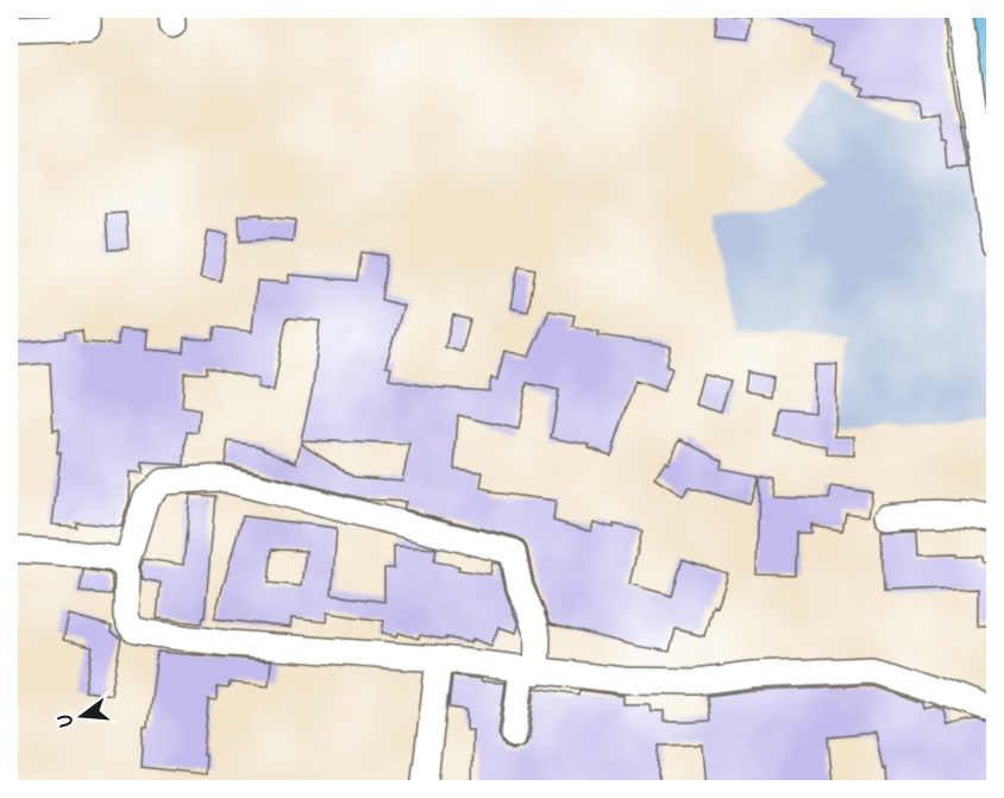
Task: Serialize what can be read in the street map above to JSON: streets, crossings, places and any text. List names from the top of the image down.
{
  "north": "left"
}
